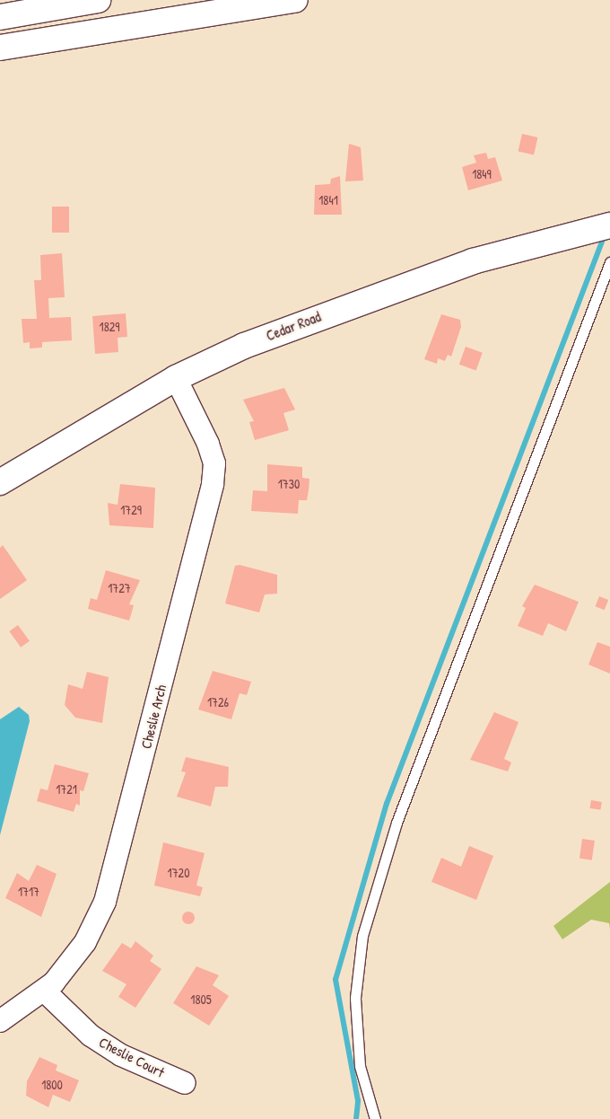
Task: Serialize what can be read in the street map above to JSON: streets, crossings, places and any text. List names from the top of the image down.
{
  "streets": {
    "main road": ["Cedar Road"],
    "street": ["Cheslie Arch", "Cheslie Court"]
  },
  "crossings": [
    ["Cedar Road", "Cheslie Arch"],
    ["Cheslie Arch", "Cheslie Court"]
  ],
  "house_numbers": [
    "1849",
    "1841",
    "1829",
    "1730",
    "1729",
    "1727",
    "1726",
    "1721",
    "1720",
    "1717",
    "1805",
    "1800"
  ]
}
